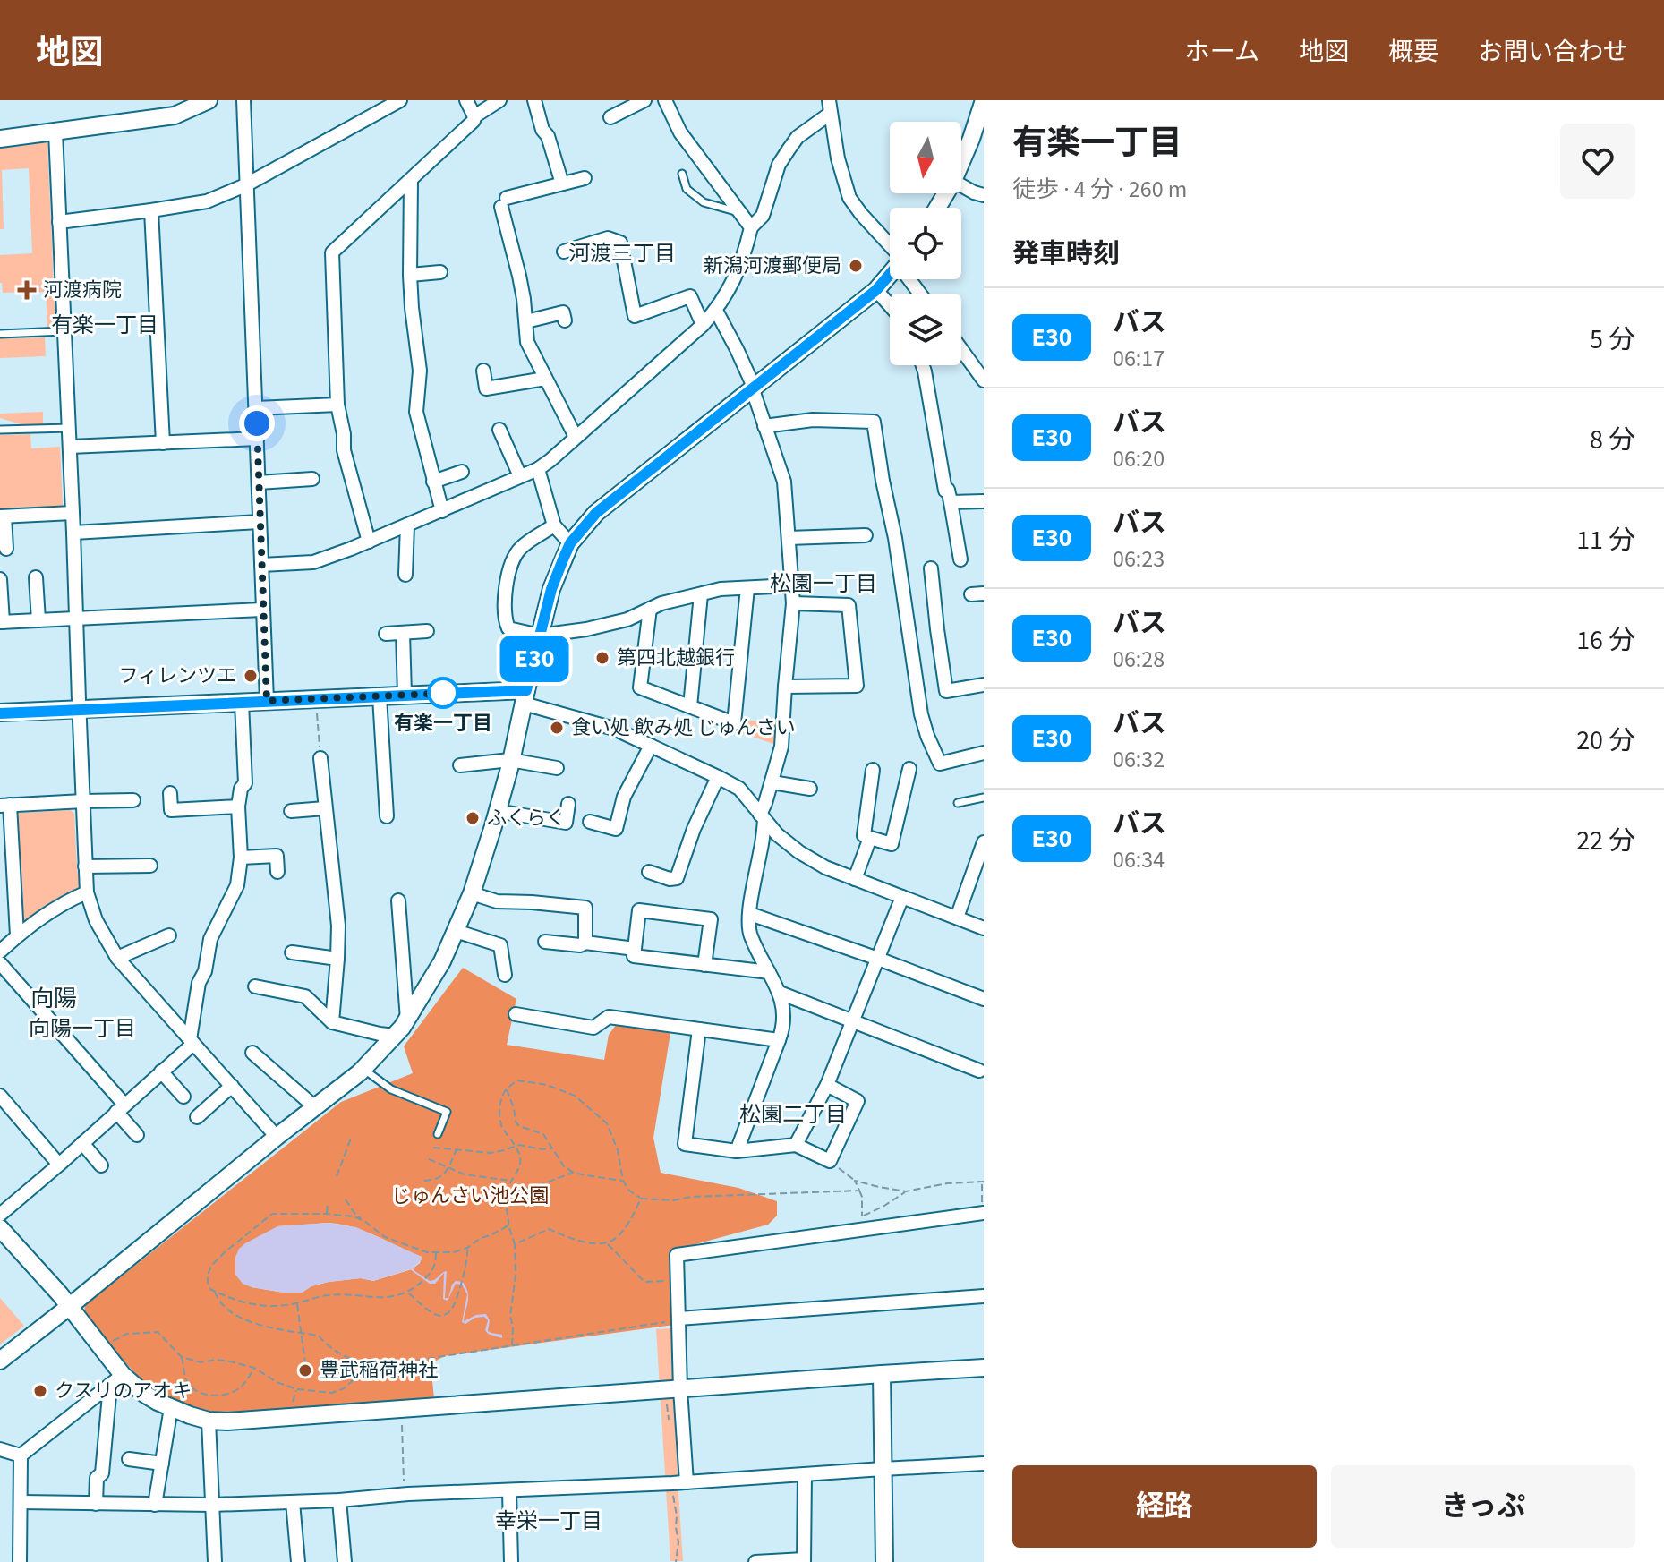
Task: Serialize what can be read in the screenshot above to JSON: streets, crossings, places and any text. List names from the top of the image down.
{
  "districts": [
    "河渡三丁目",
    "有楽一丁目",
    "松園一丁目",
    "向陽",
    "向陽一丁目",
    "松園二丁目",
    "幸栄一丁目"
  ],
  "parks": ["じゅんさい池公園"],
  "places": {
    "other": [
      "新潟河渡郵便局",
      "第四北越銀行",
      "フィレンツエ",
      "有楽一丁目",
      "食い処 飲み処 じゅんさい",
      "ふくらく",
      "豊武稲荷神社",
      "クスリのアオキ"
    ],
    "health": ["河渡病院"]
  },
  "lines": ["bus line E30"],
  "north": "bottom",
  "page": {
    "header": "地図",
    "nav": [
      "ホーム",
      "地図",
      "概要",
      "お問い合わせ"
    ],
    "on_map": "E30",
    "heading": [
      ["有楽一丁目", "徒歩 · 4 分 · 260 m"],
      "発車時刻"
    ],
    "list": [
      {
        "mark": "E30",
        "name": "バス",
        "note": "06:17",
        "value": "5 分"
      },
      {
        "mark": "E30",
        "name": "バス",
        "note": "06:20",
        "value": "8 分"
      },
      {
        "mark": "E30",
        "name": "バス",
        "note": "06:23",
        "value": "11 分"
      },
      {
        "mark": "E30",
        "name": "バス",
        "note": "06:28",
        "value": "16 分"
      },
      {
        "mark": "E30",
        "name": "バス",
        "note": "06:32",
        "value": "20 分"
      },
      {
        "mark": "E30",
        "name": "バス",
        "note": "06:34",
        "value": "22 分"
      }
    ],
    "buttons": ["経路", "きっぷ"]
  }
}
